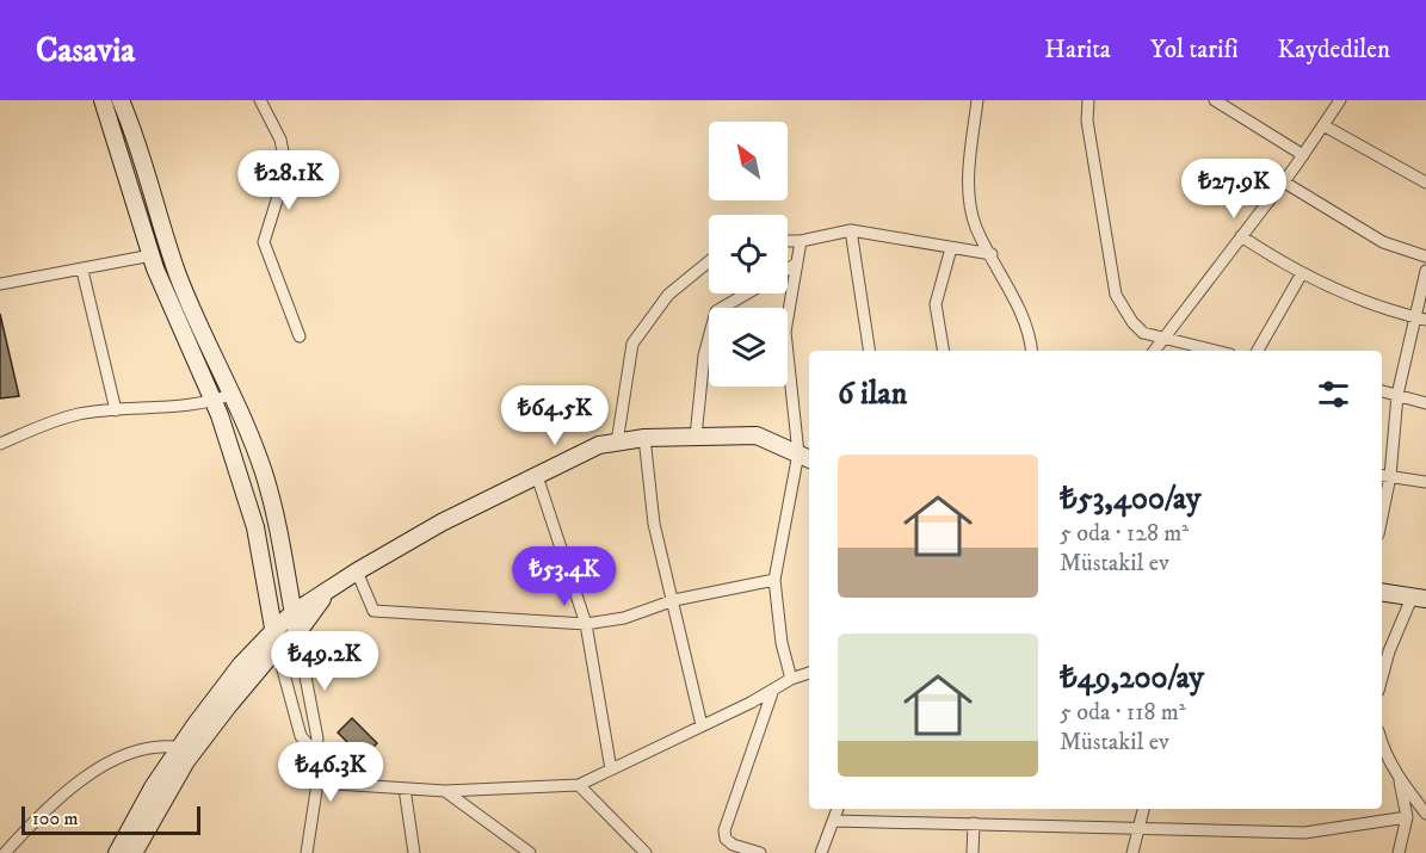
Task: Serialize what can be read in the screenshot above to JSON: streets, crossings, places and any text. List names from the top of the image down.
{
  "scale_bar": "100 m",
  "north": "top left",
  "page": {
    "header": "Casavia",
    "nav": ["Harita", "Yol tarifi", "Kaydedilen"],
    "price": [
      "₺28.1K",
      "₺27.9K",
      "₺64.5K",
      "₺53.4K",
      "₺49.2K",
      "₺46.3K"
    ],
    "heading": "6 ilan",
    "list": [
      {
        "name": "₺53,400/ay",
        "note": "5 oda · 128 m² · Müstakil ev"
      },
      {
        "name": "₺49,200/ay",
        "note": "5 oda · 118 m² · Müstakil ev"
      }
    ],
    "scale": "100 m"
  }
}
